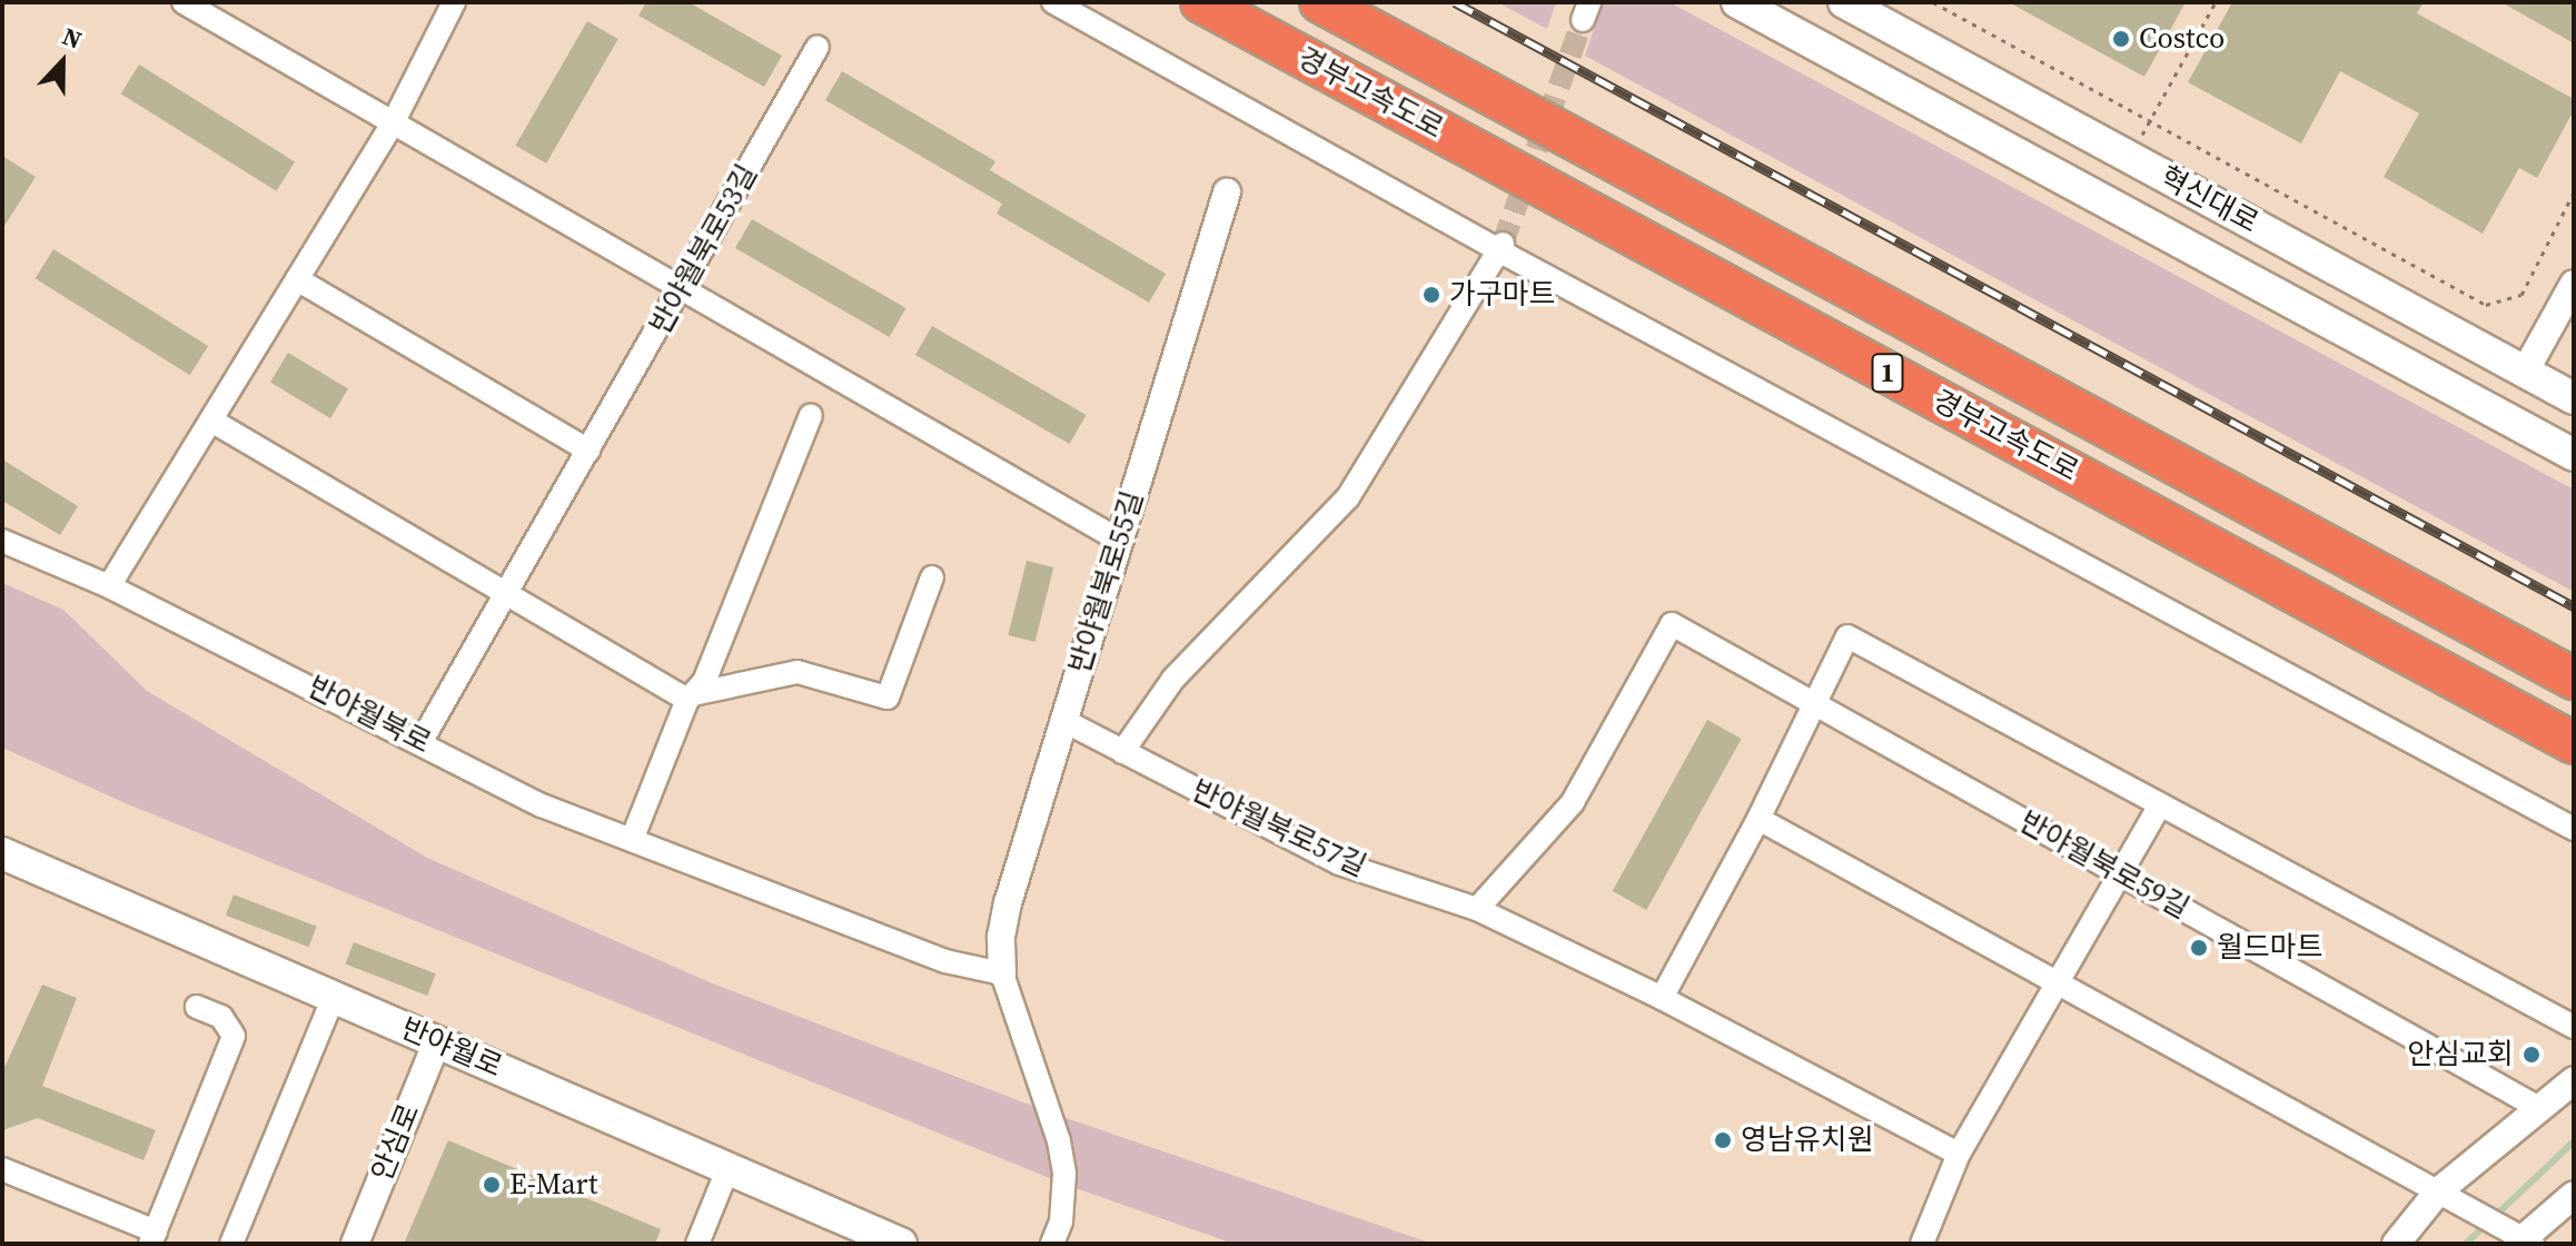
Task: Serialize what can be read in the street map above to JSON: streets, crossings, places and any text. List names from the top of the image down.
{
  "streets": {
    "highway": ["경부고속도로", "1"],
    "main road": ["혁신대로", "반야월로"],
    "street": [
      "반야월북로53길",
      "반야월북로55길",
      "반야월북로",
      "반야월북로57길",
      "반야월북로59길",
      "안심로"
    ]
  },
  "crossings": [
    ["반야월북로53길", "반야월북로"],
    ["반야월북로55길", "반야월북로"],
    ["반야월북로55길", "반야월북로57길"],
    ["반야월북로57길", "반야월북로59길"],
    ["반야월로", "안심로"]
  ],
  "places": [
    "Costco",
    "가구마트",
    "월드마트",
    "안심교회",
    "영남유치원",
    "E-Mart"
  ],
  "north": "top"
}
